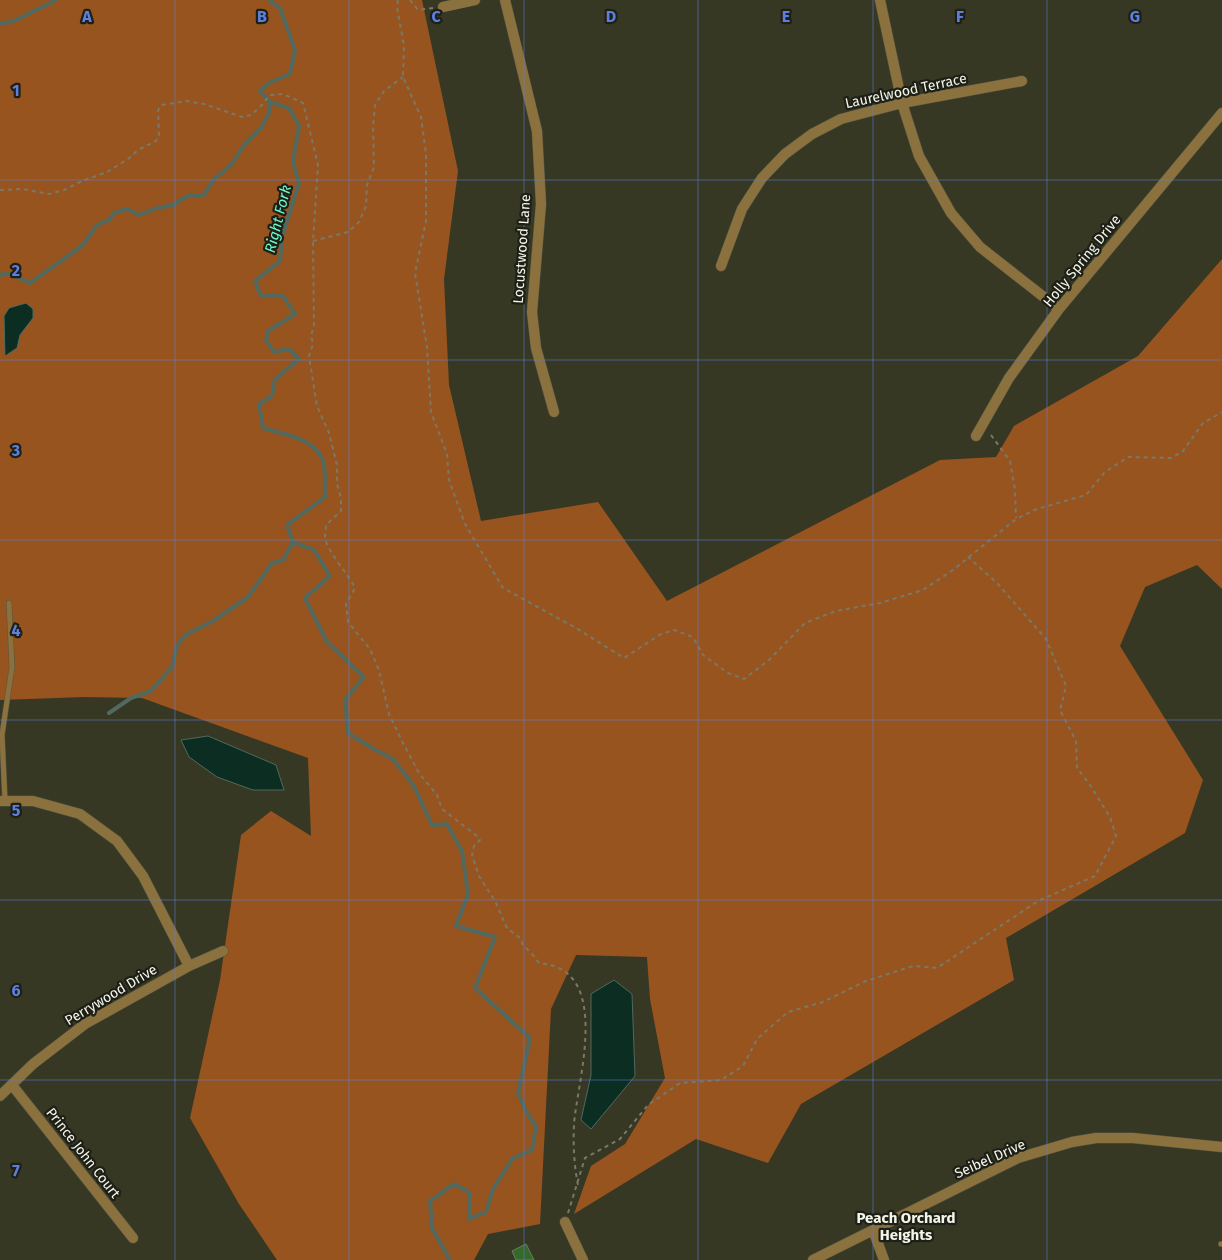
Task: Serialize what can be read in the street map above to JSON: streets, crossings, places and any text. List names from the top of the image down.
{
  "streets": {
    "street": [
      "Laurelwood Terrace",
      "Locustwood Lane",
      "Holly Spring Drive",
      "Perrywood Drive",
      "Prince John Court",
      "Seibel Drive"
    ]
  },
  "crossings": [
    ["Perrywood Drive", "Prince John Court"]
  ],
  "districts": ["Peach Orchard Heights"],
  "water": ["Right Fork"],
  "grid": {
    "columns": [
      "A",
      "B",
      "C",
      "D",
      "E",
      "F",
      "G"
    ],
    "rows": [
      "1",
      "2",
      "3",
      "4",
      "5",
      "6",
      "7"
    ]
  }
}
